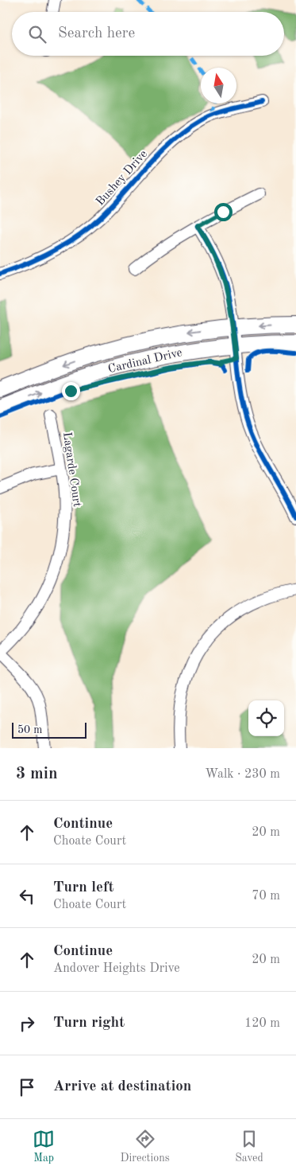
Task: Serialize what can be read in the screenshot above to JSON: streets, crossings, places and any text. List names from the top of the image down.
{
  "streets": {
    "main road": ["Cardinal Drive"],
    "street": ["Bushey Drive", "Lagarde Court"]
  },
  "scale_bar": "50 m",
  "north": "top",
  "page": {
    "search": "Search here",
    "scale": "50 m",
    "heading": ["3 min", "Walk · 230 m"],
    "list": [
      ["Continue", "Choate Court", "20 m"],
      ["Turn left", "Choate Court", "70 m"],
      ["Continue", "Andover Heights Drive", "20 m"],
      ["Turn right", "120 m"],
      "Arrive at destination"
    ],
    "nav": ["Map", "Directions", "Saved"]
  }
}
